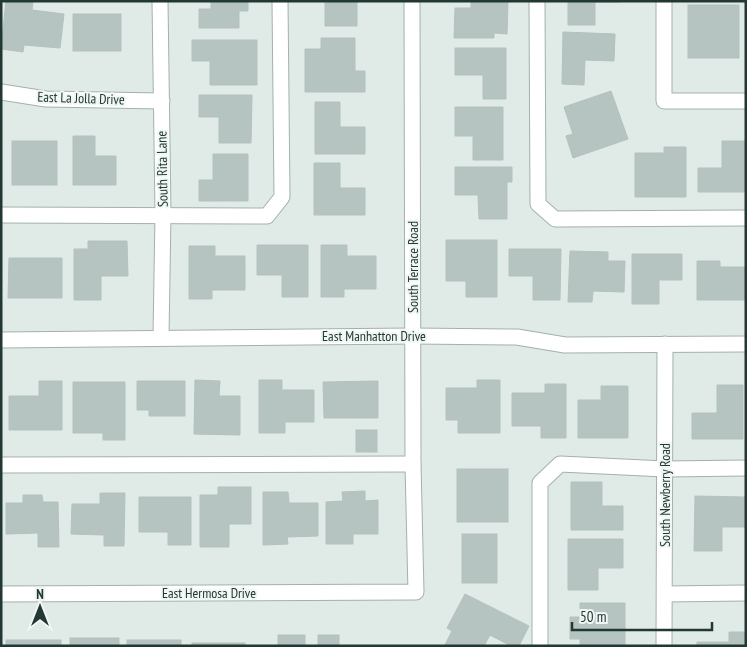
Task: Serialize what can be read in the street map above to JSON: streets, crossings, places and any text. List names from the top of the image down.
{
  "streets": {
    "street": [
      "East La Jolla Drive",
      "South Rita Lane",
      "South Terrace Road",
      "East Manhatton Drive",
      "South Newberry Road",
      "East Hermosa Drive"
    ]
  },
  "crossings": [
    ["East La Jolla Drive", "South Rita Lane"],
    ["South Rita Lane", "East Manhatton Drive"],
    ["South Terrace Road", "East Manhatton Drive"],
    ["South Terrace Road", "East Hermosa Drive"],
    ["East Manhatton Drive", "South Newberry Road"]
  ],
  "scale_bar": "50 m",
  "north": "top"
}
